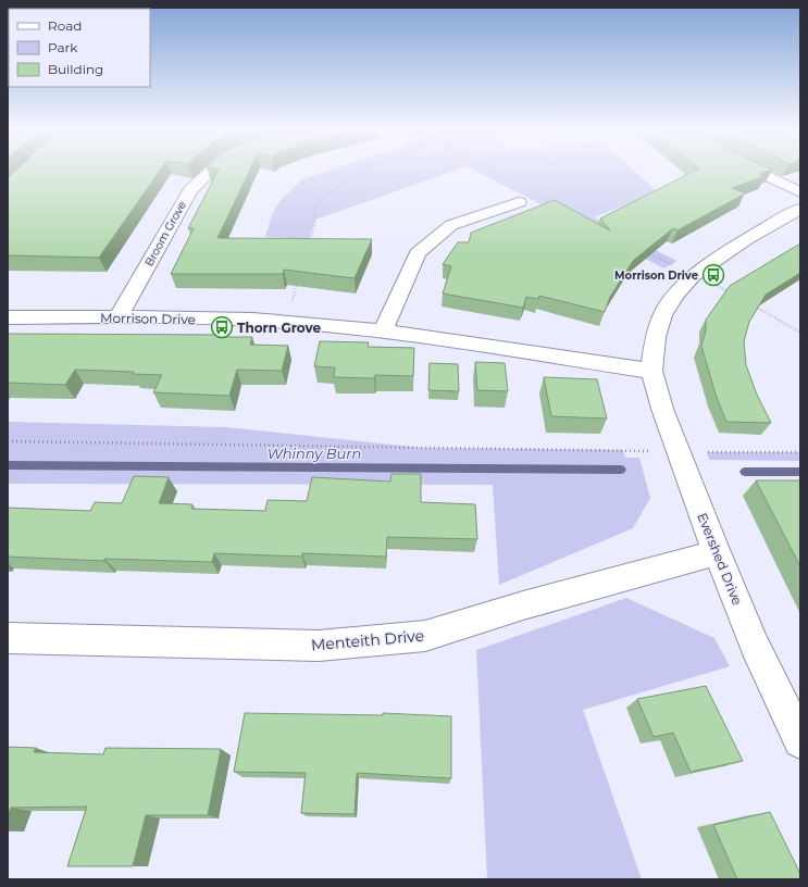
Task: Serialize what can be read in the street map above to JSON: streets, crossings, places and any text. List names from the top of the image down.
{
  "streets": {
    "street": [
      "Broom Grove",
      "Morrison Drive",
      "Evershed Drive",
      "Menteith Drive"
    ]
  },
  "crossings": [
    ["Broom Grove", "Morrison Drive"],
    ["Morrison Drive", "Evershed Drive"],
    ["Evershed Drive", "Menteith Drive"]
  ],
  "water": ["Whinny Burn"],
  "places": {
    "bus stop": ["Morrison Drive", "Thorn Grove"]
  },
  "legend": ["Road", "Park", "Building"]
}
